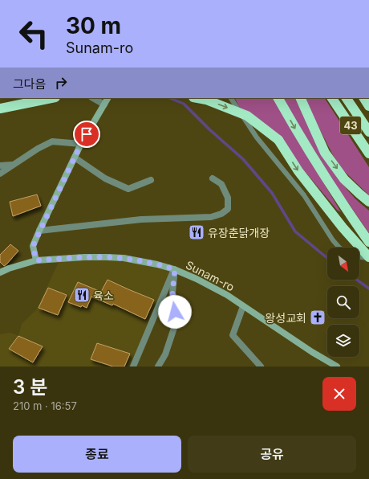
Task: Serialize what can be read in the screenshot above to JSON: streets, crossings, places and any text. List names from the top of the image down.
{
  "streets": {
    "highway": ["43"],
    "street": ["Sunam-ro"]
  },
  "places": {
    "restaurant": ["유장춘닭개장", "육소"],
    "church": ["왕성교회"]
  },
  "north": "bottom right",
  "page": {
    "turn": ["30 m", "Sunam-ro"],
    "then": "그다음",
    "heading": ["3 분", "210 m · 16:57"],
    "buttons": ["종료", "공유"]
  }
}
